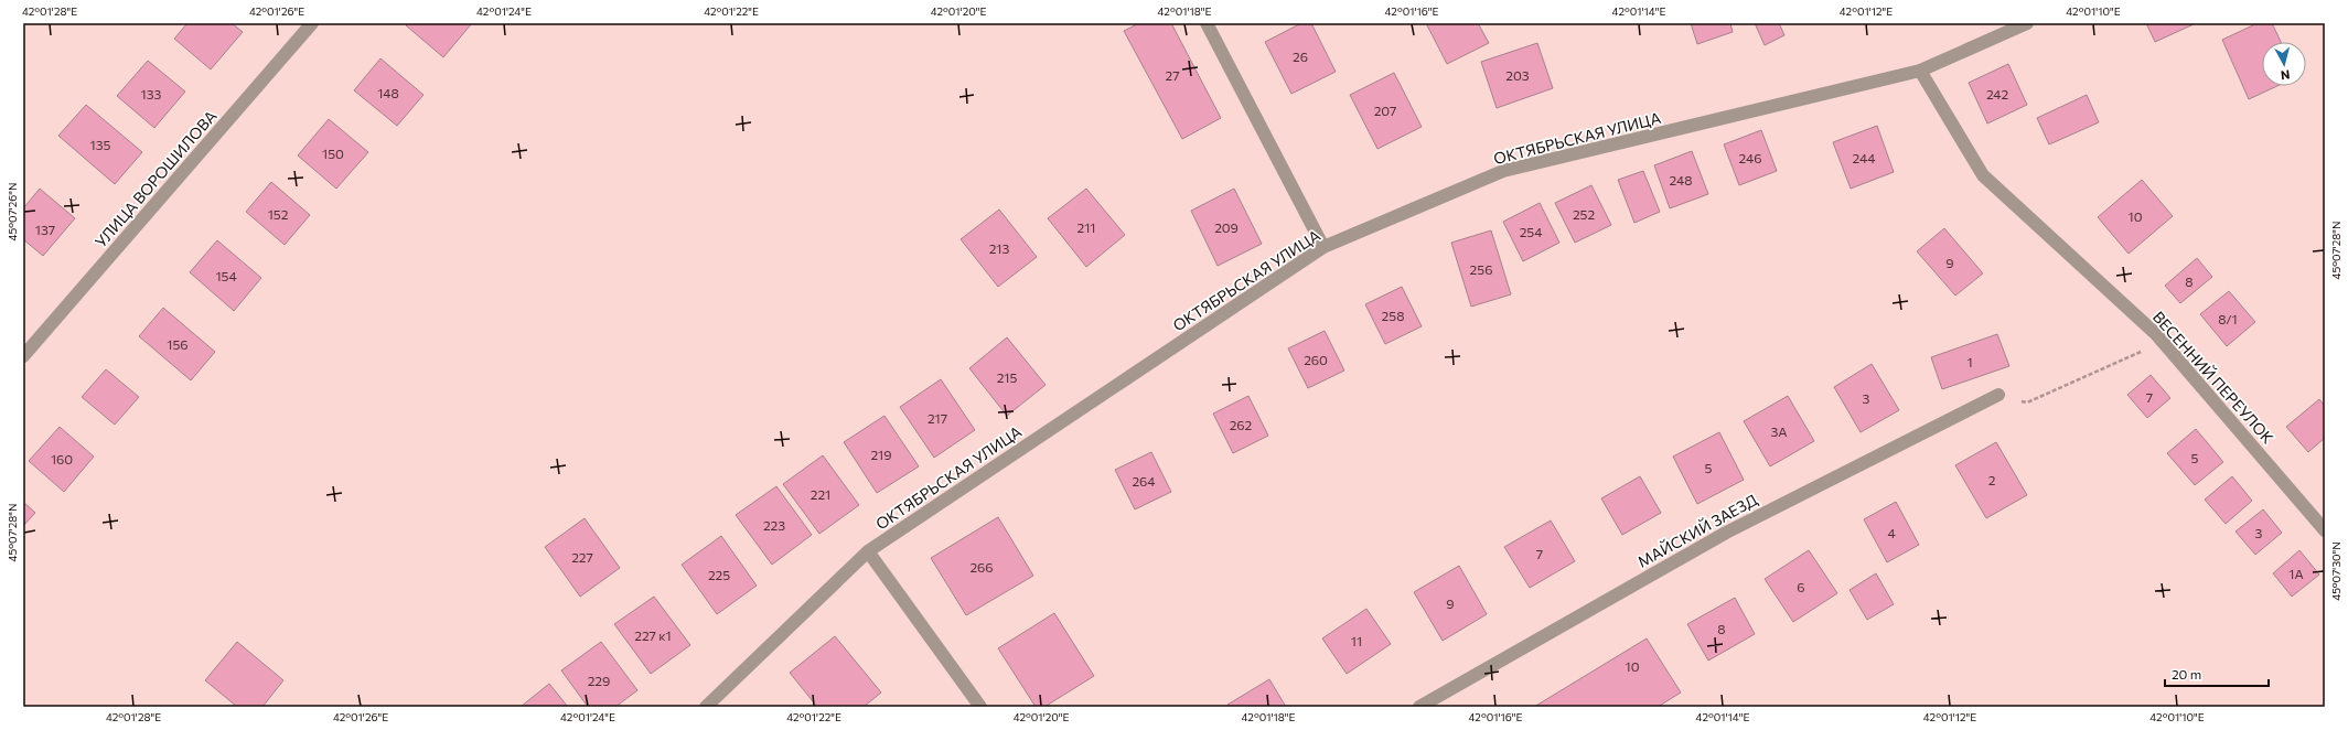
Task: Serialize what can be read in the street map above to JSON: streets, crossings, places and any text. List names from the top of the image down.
{
  "streets": {
    "street": [
      "ОКТЯБРЬСКАЯ УЛИЦА",
      "УЛИЦА ВОРОШИЛОВА",
      "ВЕСЕННИЙ ПЕРЕУЛОК",
      "МАЙСКИЙ ЗАЕЗД"
    ]
  },
  "crossings": [
    ["ОКТЯБРЬСКАЯ УЛИЦА", "ВЕСЕННИЙ ПЕРЕУЛОК"]
  ],
  "house_numbers": [
    "26",
    "27",
    "203",
    "148",
    "133",
    "242",
    "207",
    "135",
    "150",
    "246",
    "244",
    "248",
    "152",
    "252",
    "10",
    "211",
    "209",
    "137",
    "254",
    "213",
    "9",
    "256",
    "154",
    "8",
    "258",
    "8/1",
    "156",
    "260",
    "1",
    "215",
    "7",
    "3",
    "217",
    "262",
    "3А",
    "219",
    "5",
    "160",
    "5",
    "2",
    "264",
    "221",
    "223",
    "4",
    "3",
    "7",
    "227",
    "266",
    "1А",
    "225",
    "6",
    "9",
    "8",
    "227 к1",
    "11",
    "10",
    "229"
  ],
  "scale_bar": "20 m",
  "north": "bottom",
  "coordinates": [
    "42°01'28\"E",
    "42°01'26\"E",
    "42°01'24\"E",
    "42°01'22\"E",
    "42°01'20\"E",
    "42°01'18\"E",
    "42°01'16\"E",
    "42°01'14\"E",
    "42°01'12\"E",
    "42°01'10\"E",
    "45°07'26\"N",
    "45°07'28\"N",
    "45°07'30\"N"
  ]
}
